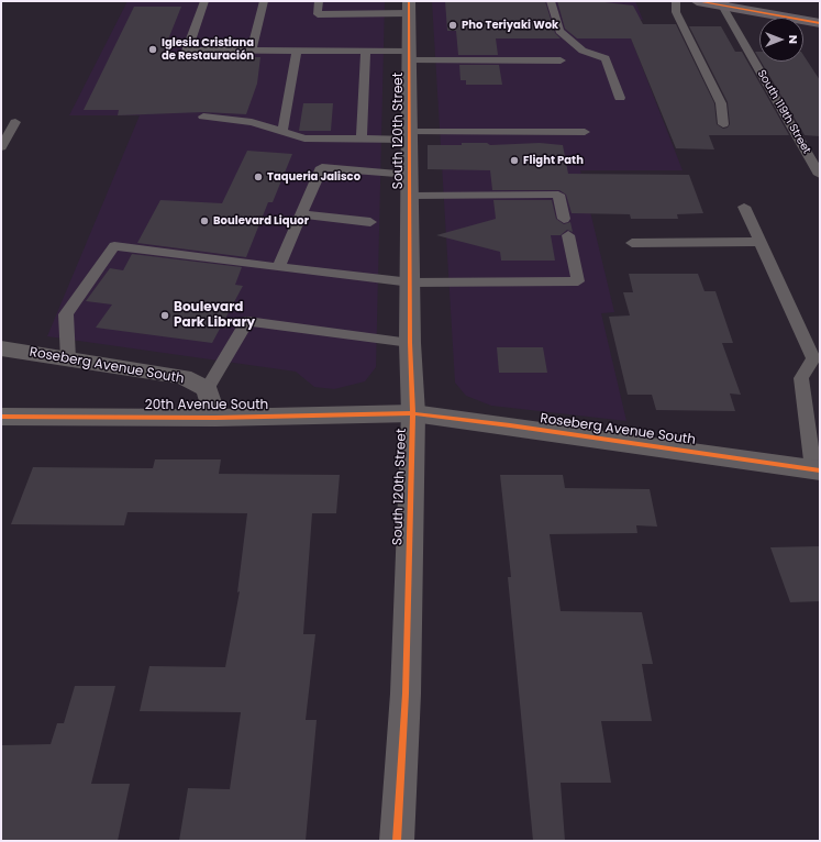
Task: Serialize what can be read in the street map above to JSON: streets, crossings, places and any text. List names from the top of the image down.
{
  "streets": {
    "street": ["South 120th Street", "Roseberg Avenue South", "20th Avenue South"],
    "lane": ["South 119th Street"]
  },
  "crossings": [
    ["South 120th Street", "Roseberg Avenue South"],
    ["South 120th Street", "20th Avenue South"],
    ["Roseberg Avenue South", "20th Avenue South"]
  ],
  "places": [
    "Pho Teriyaki Wok",
    "Iglesia Cristiana de Restauración",
    "Flight Path",
    "Taqueria Jalisco",
    "Boulevard Liquor",
    "Boulevard Park Library"
  ],
  "north": "right"
}
